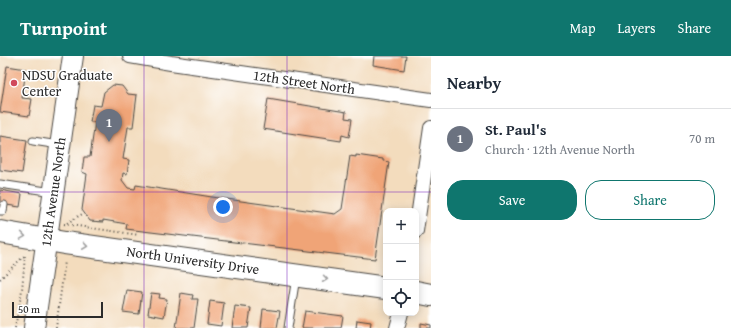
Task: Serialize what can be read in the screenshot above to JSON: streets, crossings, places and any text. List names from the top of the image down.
{
  "streets": {
    "main road": ["12th Avenue North", "North University Drive"],
    "street": ["12th Street North"]
  },
  "crossings": [
    ["12th Avenue North", "North University Drive"]
  ],
  "one_way": ["North University Drive"],
  "places": ["NDSU Graduate Center"],
  "scale_bar": "50 m",
  "page": {
    "header": "Turnpoint",
    "nav": ["Map", "Layers", "Share"],
    "heading": "Nearby",
    "list": [
      {
        "mark": "1",
        "name": "St. Paul's",
        "note": "Church · 12th Avenue North",
        "value": "70 m"
      }
    ],
    "pins": "1",
    "buttons": ["Save", "Share"],
    "map_buttons": ["+", "−"],
    "scale": "50 m"
  }
}
